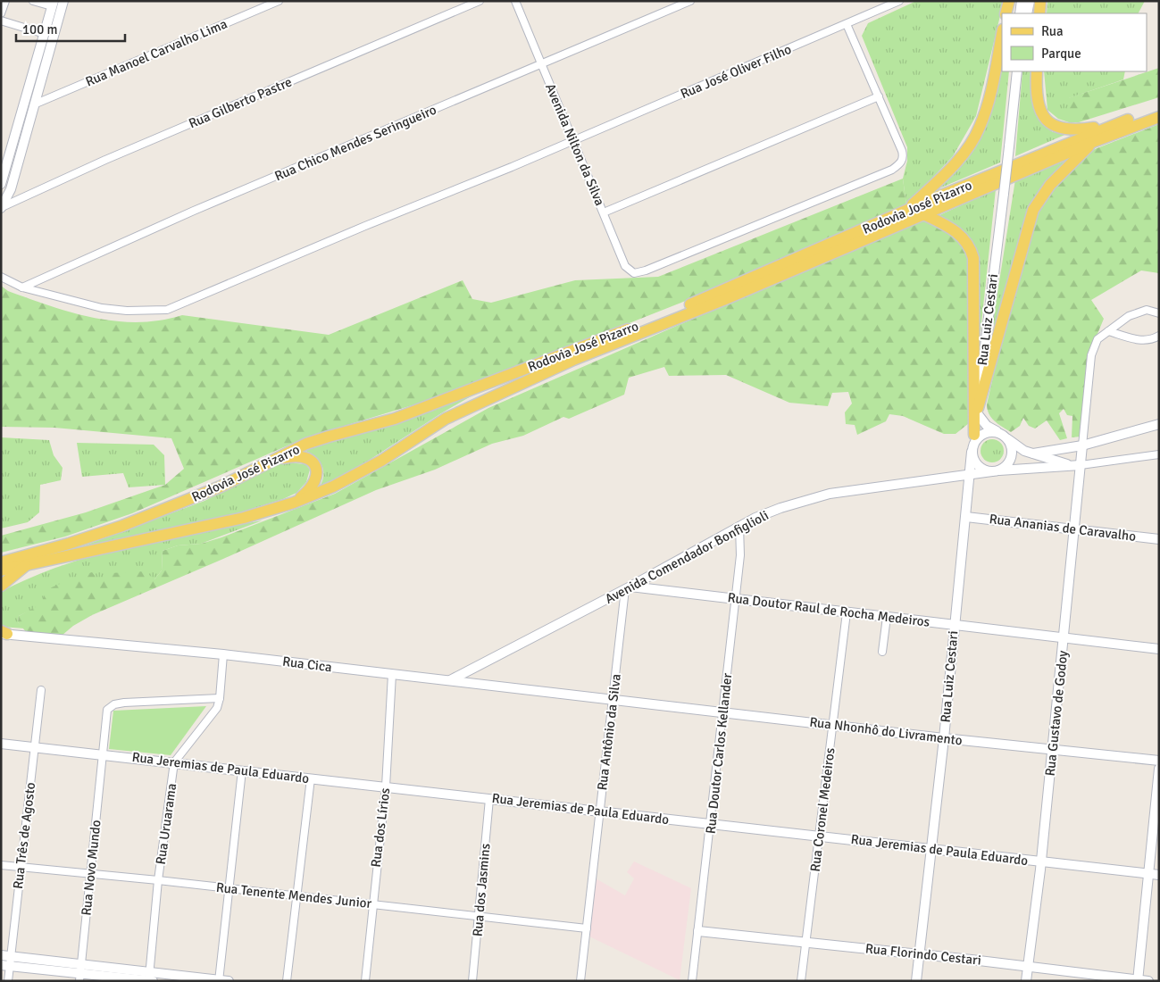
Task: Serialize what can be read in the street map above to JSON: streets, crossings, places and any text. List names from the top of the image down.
{
  "streets": {
    "main road": ["Rodovia José Pizarro"],
    "street": [
      "Rua Manoel Carvalho Lima",
      "Rua José Oliver Filho",
      "Rua Gilberto Pastre",
      "Rua Chico Mendes Seringueiro",
      "Avenida Nilton da Silva",
      "Rua Luiz Cestari",
      "Rua Ananias de Caravalho",
      "Avenida Comendador Bonfiglioli",
      "Rua Doutor Raul de Rocha Medeiros",
      "Rua Cica",
      "Rua Gustavo de Godoy",
      "Rua Nhonhô do Livramento",
      "Rua Antônio da Silva",
      "Rua Doutor Carlos Kellander",
      "Rua Jeremias de Paula Eduardo",
      "Rua Coronel Medeiros",
      "Rua Uruarama",
      "Rua dos Lírios",
      "Rua Três de Agosto",
      "Rua Novo Mundo",
      "Rua dos Jasmins",
      "Rua Tenente Mendes Junior",
      "Rua Florindo Cestari"
    ]
  },
  "crossings": [
    ["Rua José Oliver Filho", "Rua Chico Mendes Seringueiro"],
    ["Rua José Oliver Filho", "Avenida Nilton da Silva"],
    ["Rua Chico Mendes Seringueiro", "Avenida Nilton da Silva"],
    ["Rua Luiz Cestari", "Rua Ananias de Caravalho"],
    ["Rua Luiz Cestari", "Avenida Comendador Bonfiglioli"],
    ["Rua Luiz Cestari", "Rua Doutor Raul de Rocha Medeiros"],
    ["Rua Luiz Cestari", "Rua Nhonhô do Livramento"],
    ["Rua Luiz Cestari", "Rua Jeremias de Paula Eduardo"],
    ["Rua Luiz Cestari", "Rua Florindo Cestari"],
    ["Rua Ananias de Caravalho", "Rua Gustavo de Godoy"],
    ["Avenida Comendador Bonfiglioli", "Rua Doutor Raul de Rocha Medeiros"],
    ["Avenida Comendador Bonfiglioli", "Rua Cica"],
    ["Avenida Comendador Bonfiglioli", "Rua Gustavo de Godoy"],
    ["Avenida Comendador Bonfiglioli", "Rua Antônio da Silva"],
    ["Avenida Comendador Bonfiglioli", "Rua Doutor Carlos Kellander"],
    ["Rua Doutor Raul de Rocha Medeiros", "Rua Gustavo de Godoy"],
    ["Rua Doutor Raul de Rocha Medeiros", "Rua Antônio da Silva"],
    ["Rua Doutor Raul de Rocha Medeiros", "Rua Doutor Carlos Kellander"],
    ["Rua Doutor Raul de Rocha Medeiros", "Rua Coronel Medeiros"],
    ["Rua Cica", "Rua Nhonhô do Livramento"],
    ["Rua Cica", "Rua Antônio da Silva"],
    ["Rua Cica", "Rua dos Lírios"],
    ["Rua Gustavo de Godoy", "Rua Nhonhô do Livramento"],
    ["Rua Gustavo de Godoy", "Rua Jeremias de Paula Eduardo"],
    ["Rua Gustavo de Godoy", "Rua Florindo Cestari"],
    ["Rua Nhonhô do Livramento", "Rua Antônio da Silva"],
    ["Rua Nhonhô do Livramento", "Rua Doutor Carlos Kellander"],
    ["Rua Nhonhô do Livramento", "Rua Coronel Medeiros"],
    ["Rua Antônio da Silva", "Rua Jeremias de Paula Eduardo"],
    ["Rua Antônio da Silva", "Rua Tenente Mendes Junior"],
    ["Rua Doutor Carlos Kellander", "Rua Jeremias de Paula Eduardo"],
    ["Rua Doutor Carlos Kellander", "Rua Florindo Cestari"],
    ["Rua Jeremias de Paula Eduardo", "Rua Coronel Medeiros"],
    ["Rua Jeremias de Paula Eduardo", "Rua Uruarama"],
    ["Rua Jeremias de Paula Eduardo", "Rua dos Lírios"],
    ["Rua Jeremias de Paula Eduardo", "Rua Três de Agosto"],
    ["Rua Jeremias de Paula Eduardo", "Rua Novo Mundo"],
    ["Rua Jeremias de Paula Eduardo", "Rua dos Jasmins"],
    ["Rua Coronel Medeiros", "Rua Florindo Cestari"],
    ["Rua Uruarama", "Rua Tenente Mendes Junior"],
    ["Rua dos Lírios", "Rua Tenente Mendes Junior"],
    ["Rua Três de Agosto", "Rua Tenente Mendes Junior"],
    ["Rua Novo Mundo", "Rua Tenente Mendes Junior"],
    ["Rua dos Jasmins", "Rua Tenente Mendes Junior"]
  ],
  "legend": ["Rua", "Parque"],
  "scale_bar": "100 m"
}
